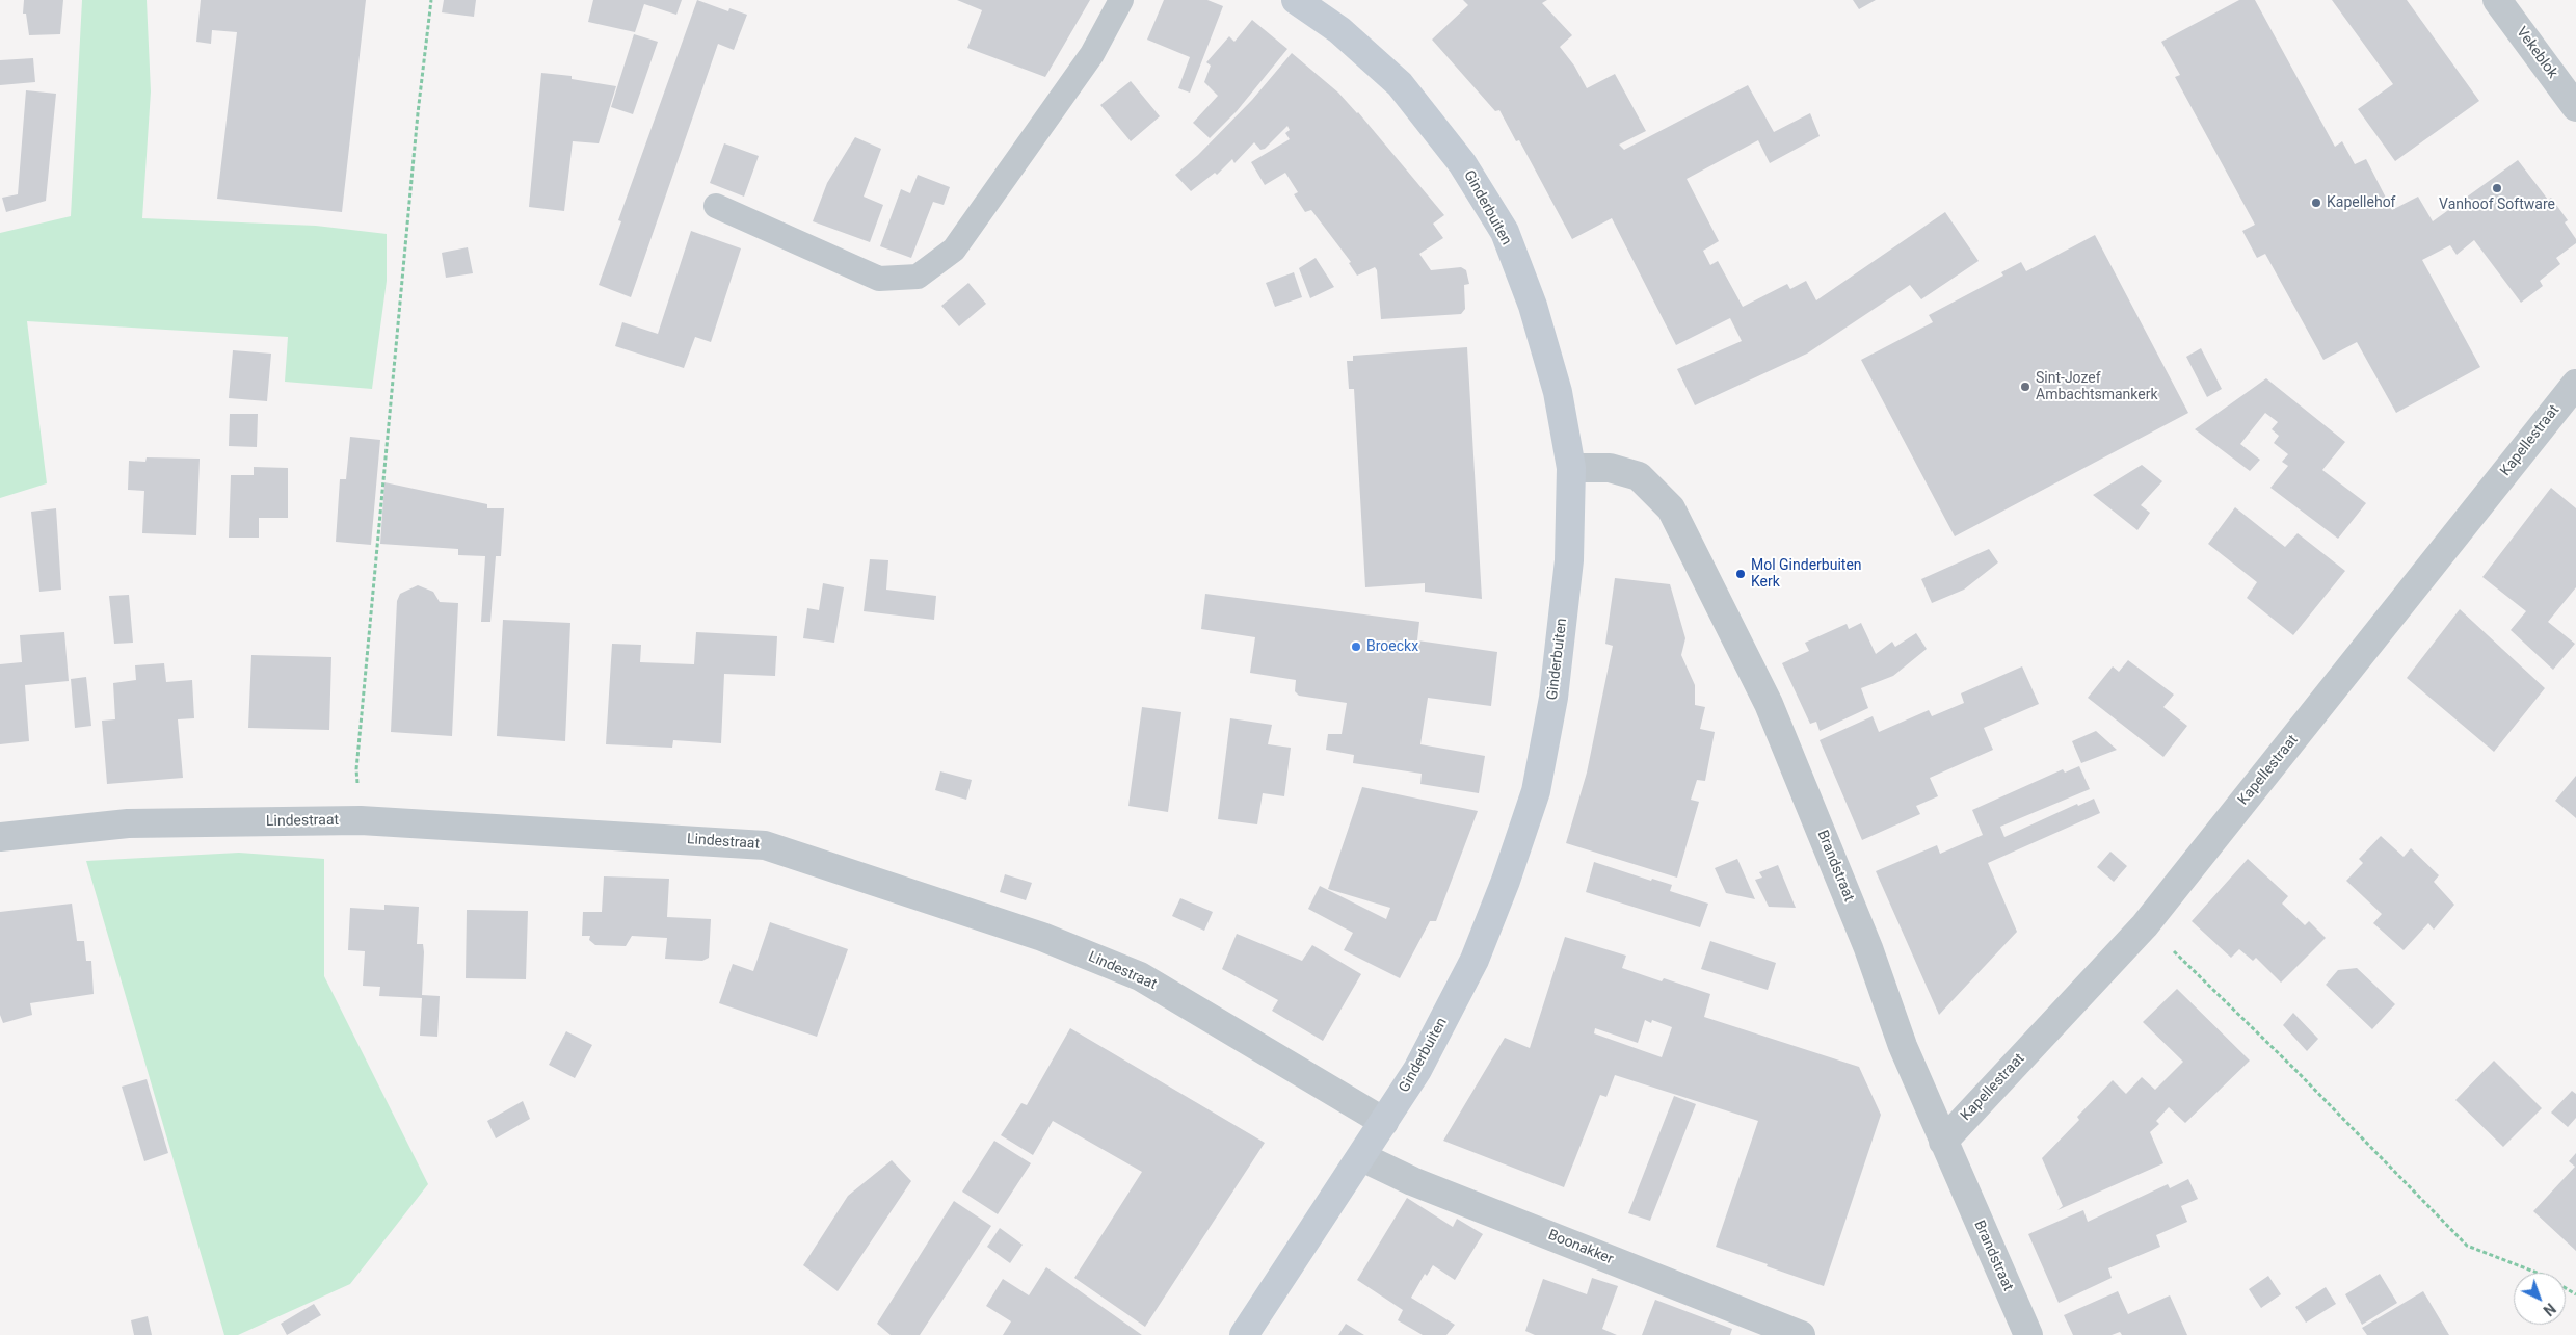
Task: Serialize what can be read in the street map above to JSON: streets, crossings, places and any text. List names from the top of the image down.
{
  "streets": {
    "main road": ["Ginderbuiten"],
    "street": [
      "Vekeblok",
      "Kapellestraat",
      "Lindestraat",
      "Brandstraat",
      "Boonakker"
    ]
  },
  "crossings": [
    ["Ginderbuiten", "Lindestraat"],
    ["Ginderbuiten", "Brandstraat"],
    ["Ginderbuiten", "Boonakker"],
    ["Kapellestraat", "Brandstraat"]
  ],
  "places": [
    "Vanhoof Software",
    "Kapellehof",
    "Sint-Jozef Ambachtsmankerk",
    "Mol Ginderbuiten Kerk",
    "Broeckx"
  ],
  "north": "bottom right"
}
